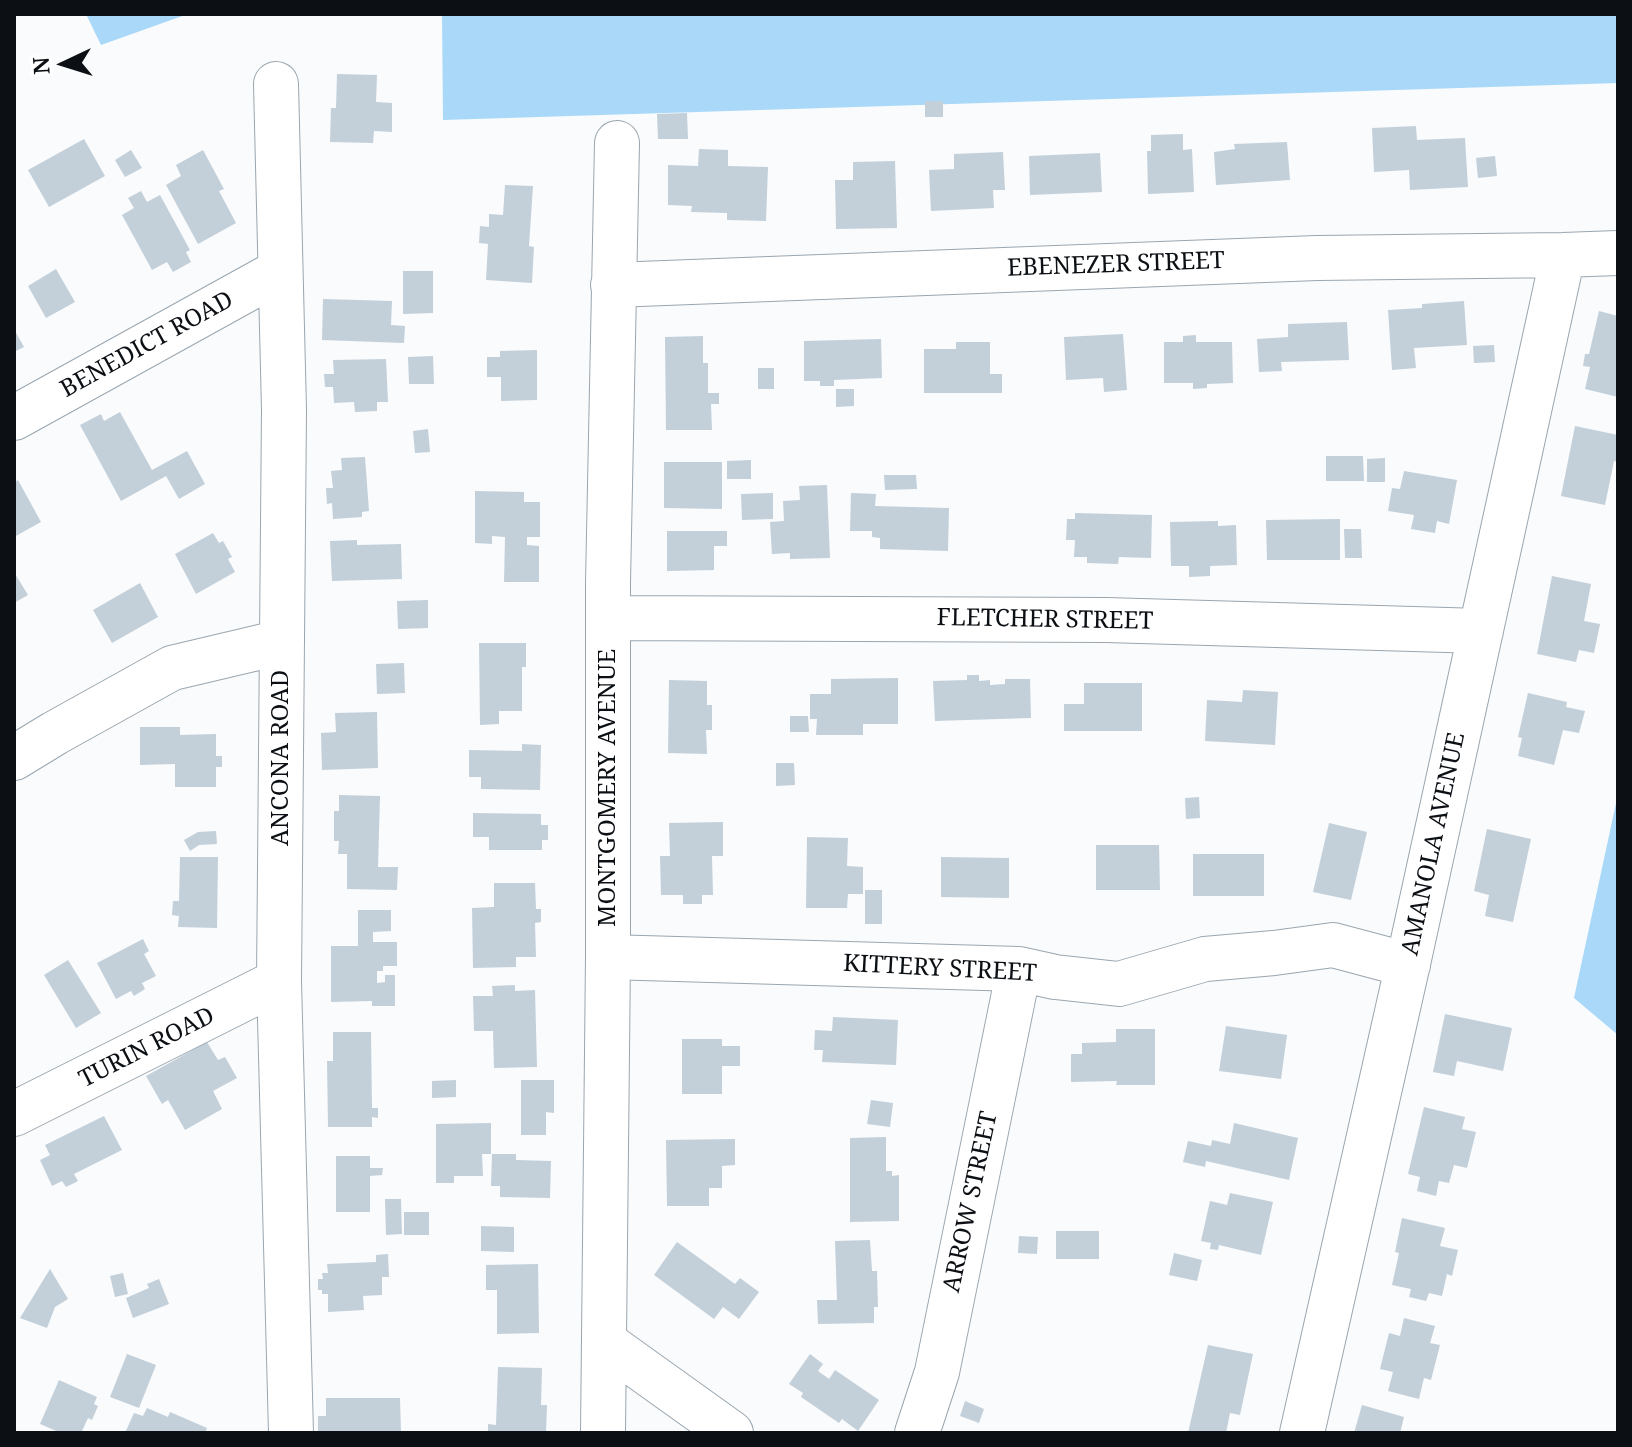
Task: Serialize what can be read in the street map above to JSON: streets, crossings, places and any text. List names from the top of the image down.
{
  "streets": {
    "street": [
      "EBENEZER STREET",
      "BENEDICT ROAD",
      "FLETCHER STREET",
      "ANCONA ROAD",
      "MONTGOMERY AVENUE",
      "AMANOLA AVENUE",
      "KITTERY STREET",
      "TURIN ROAD",
      "ARROW STREET"
    ]
  },
  "crossings": [
    ["EBENEZER STREET", "MONTGOMERY AVENUE"],
    ["EBENEZER STREET", "AMANOLA AVENUE"],
    ["BENEDICT ROAD", "ANCONA ROAD"],
    ["FLETCHER STREET", "MONTGOMERY AVENUE"],
    ["FLETCHER STREET", "AMANOLA AVENUE"],
    ["ANCONA ROAD", "TURIN ROAD"],
    ["MONTGOMERY AVENUE", "KITTERY STREET"],
    ["AMANOLA AVENUE", "KITTERY STREET"],
    ["KITTERY STREET", "ARROW STREET"]
  ],
  "north": "left"
}
